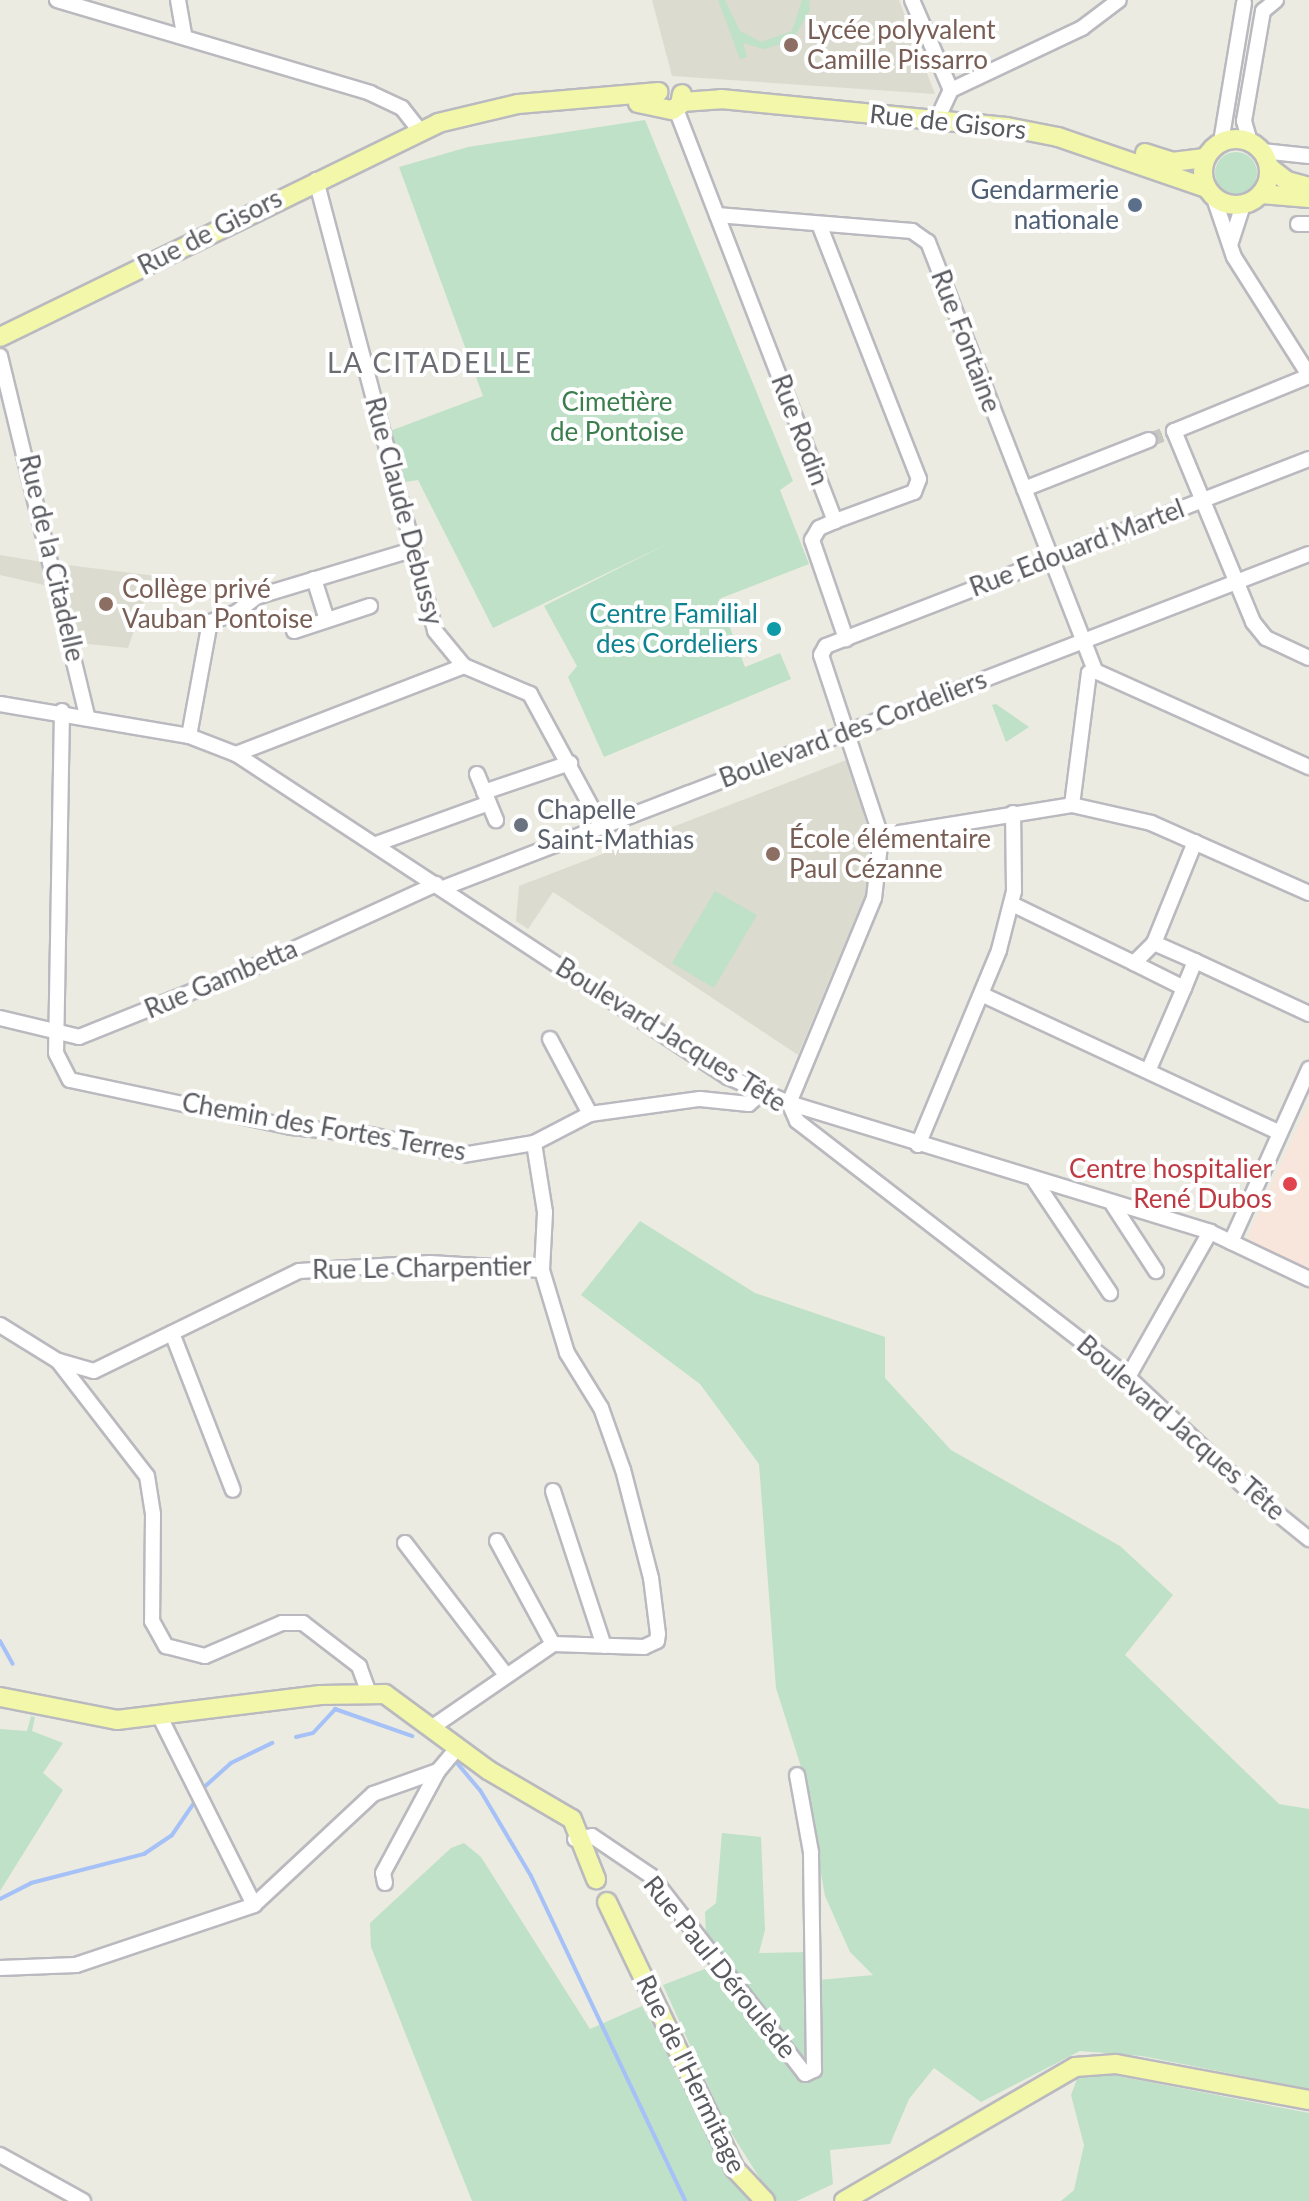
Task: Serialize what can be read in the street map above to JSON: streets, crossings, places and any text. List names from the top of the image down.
{
  "streets": {
    "main road": ["Rue de Gisors", "Rue de l'Hermitage"],
    "street": [
      "Rue Fontaine",
      "Rue Rodin",
      "Rue Claude Debussy",
      "Rue Edouard Martel",
      "Rue de la Citadelle",
      "Boulevard des Cordeliers",
      "Rue Gambetta",
      "Boulevard Jacques Tête",
      "Chemin des Fortes Terres",
      "Rue Le Charpentier",
      "Rue Paul Déroulède"
    ]
  },
  "crossings": [
    ["Rue de Gisors", "Rue Rodin"],
    ["Rue de Gisors", "Rue Claude Debussy"],
    ["Rue Fontaine", "Rue Rodin"],
    ["Rue Fontaine", "Rue Edouard Martel"],
    ["Rue Fontaine", "Boulevard des Cordeliers"],
    ["Rue Claude Debussy", "Boulevard des Cordeliers"],
    ["Rue de la Citadelle", "Boulevard Jacques Tête"],
    ["Boulevard des Cordeliers", "Rue Gambetta"],
    ["Boulevard des Cordeliers", "Boulevard Jacques Tête"],
    ["Rue Gambetta", "Boulevard Jacques Tête"],
    ["Rue Gambetta", "Chemin des Fortes Terres"],
    ["Boulevard Jacques Tête", "Chemin des Fortes Terres"],
    ["Chemin des Fortes Terres", "Rue Le Charpentier"],
    ["Rue Paul Déroulède", "Rue de l'Hermitage"]
  ],
  "districts": ["LA CITADELLE"],
  "parks": ["Cimetière de Pontoise"],
  "places": [
    "Lycée polyvalent Camille Pissarro",
    "Gendarmerie nationale",
    "Collège privé Vauban Pontoise",
    "Centre Familial des Cordeliers",
    "Chapelle Saint-Mathias",
    "École élémentaire Paul Cézanne",
    "Centre hospitalier René Dubos"
  ]
}
